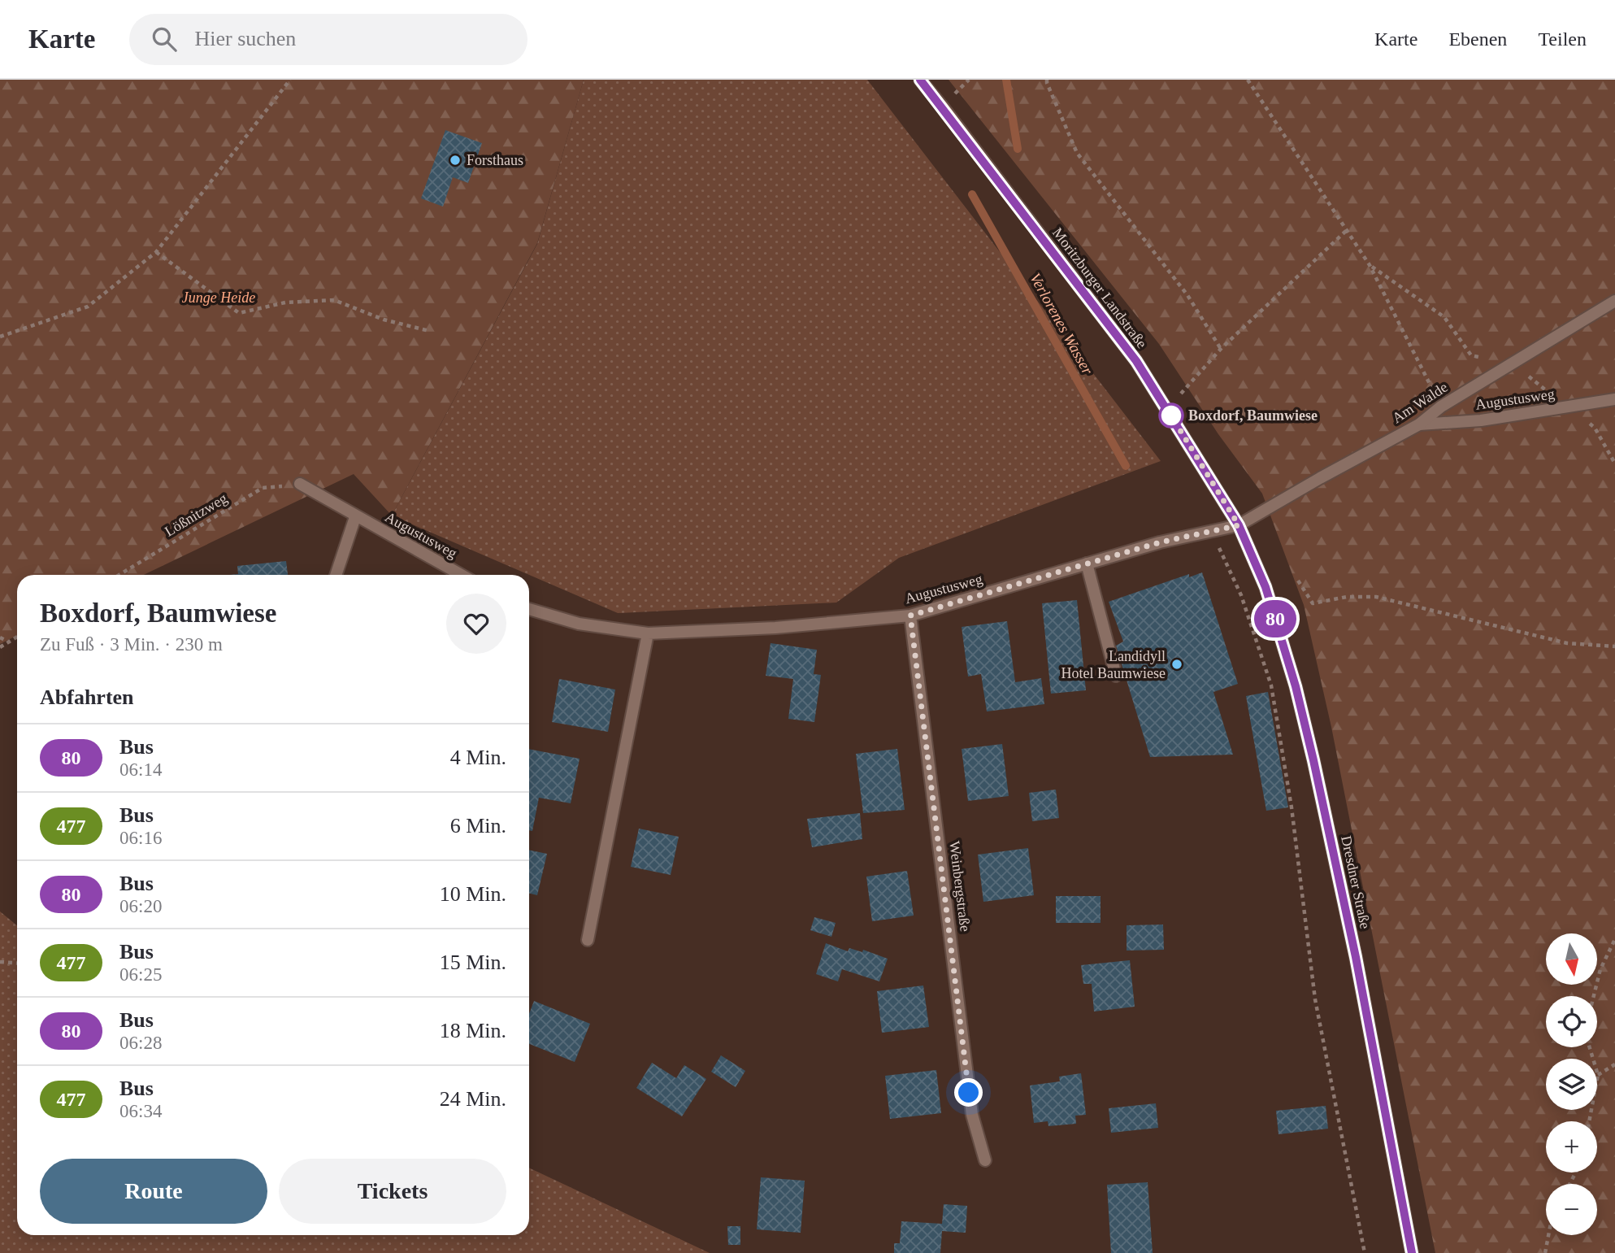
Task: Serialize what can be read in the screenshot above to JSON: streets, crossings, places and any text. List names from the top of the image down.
{
  "streets": {
    "main road": ["Moritzburger Landstraße", "Dresdner Straße"],
    "street": ["Augustusweg", "Am Walde", "Weinbergstraße"],
    "path": ["Lößnitzweg"]
  },
  "crossings": [
    ["Moritzburger Landstraße", "Augustusweg"],
    ["Moritzburger Landstraße", "Am Walde"],
    ["Moritzburger Landstraße", "Dresdner Straße"],
    ["Augustusweg", "Am Walde"],
    ["Augustusweg", "Lößnitzweg"],
    ["Augustusweg", "Dresdner Straße"],
    ["Augustusweg", "Weinbergstraße"],
    ["Am Walde", "Dresdner Straße"]
  ],
  "water": ["Verlorenes Wasser"],
  "parks": ["Junge Heide"],
  "places": ["Forsthaus", "Boxdorf, Baumwiese", "Landidyll Hotel Baumwiese"],
  "lines": ["bus line 80"],
  "north": "bottom",
  "page": {
    "header": "Karte",
    "search": "Hier suchen",
    "nav": ["Karte", "Ebenen", "Teilen"],
    "on_map": "80",
    "heading": [
      ["Boxdorf, Baumwiese", "Zu Fuß · 3 Min. · 230 m"],
      "Abfahrten"
    ],
    "list": [
      {
        "mark": "80",
        "name": "Bus",
        "note": "06:14",
        "value": "4 Min."
      },
      {
        "mark": "477",
        "name": "Bus",
        "note": "06:16",
        "value": "6 Min."
      },
      {
        "mark": "80",
        "name": "Bus",
        "note": "06:20",
        "value": "10 Min."
      },
      {
        "mark": "477",
        "name": "Bus",
        "note": "06:25",
        "value": "15 Min."
      },
      {
        "mark": "80",
        "name": "Bus",
        "note": "06:28",
        "value": "18 Min."
      },
      {
        "mark": "477",
        "name": "Bus",
        "note": "06:34",
        "value": "24 Min."
      }
    ],
    "map_buttons": ["+", "−"],
    "buttons": ["Route", "Tickets"]
  }
}
